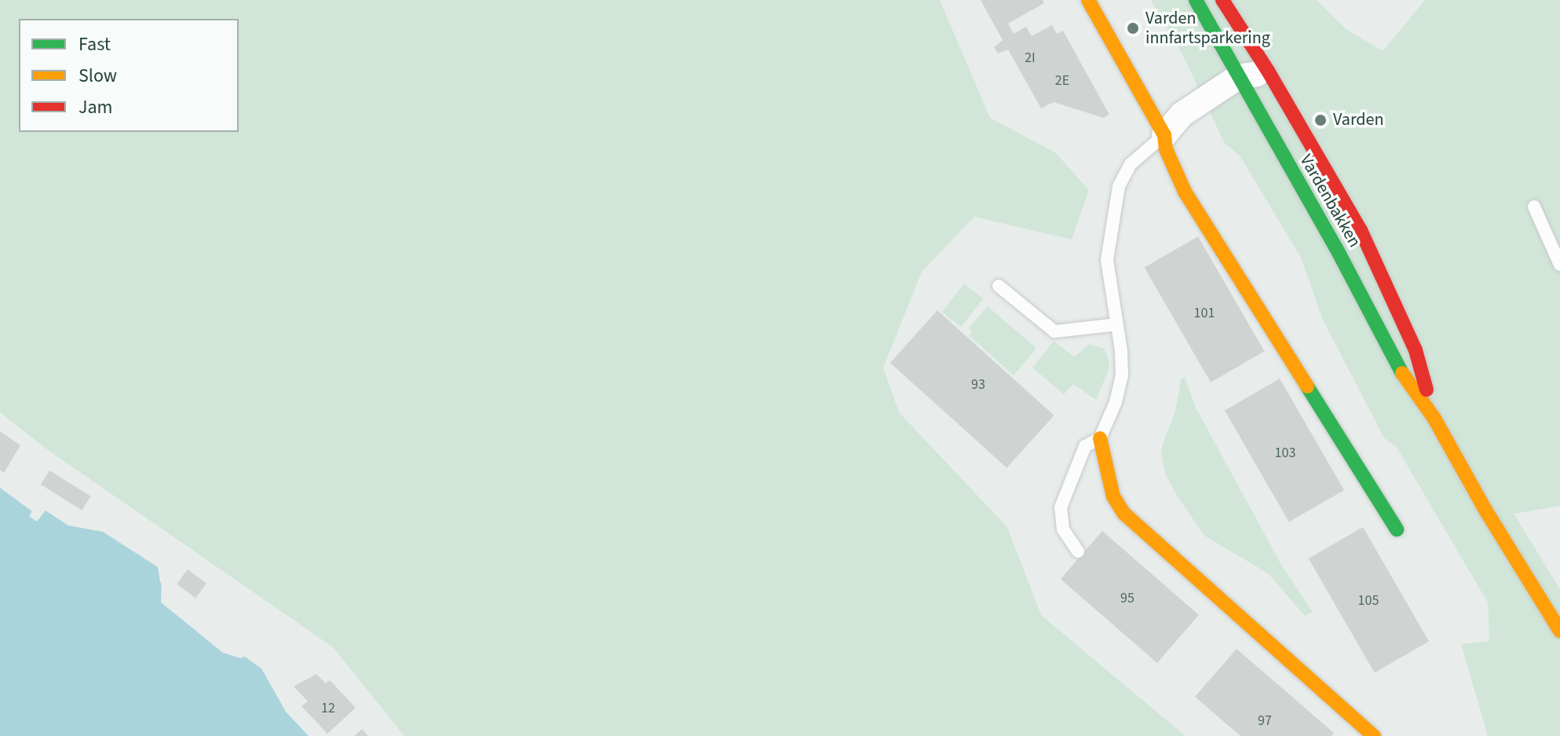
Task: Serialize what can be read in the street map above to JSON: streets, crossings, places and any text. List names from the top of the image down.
{
  "streets": {
    "main road": ["Vardenbakken"]
  },
  "places": ["Varden innfartsparkering", "Varden"],
  "house_numbers": [
    "2I",
    "2E",
    "101",
    "93",
    "103",
    "95",
    "105",
    "12",
    "97"
  ],
  "legend": ["Fast", "Slow", "Jam"]
}
